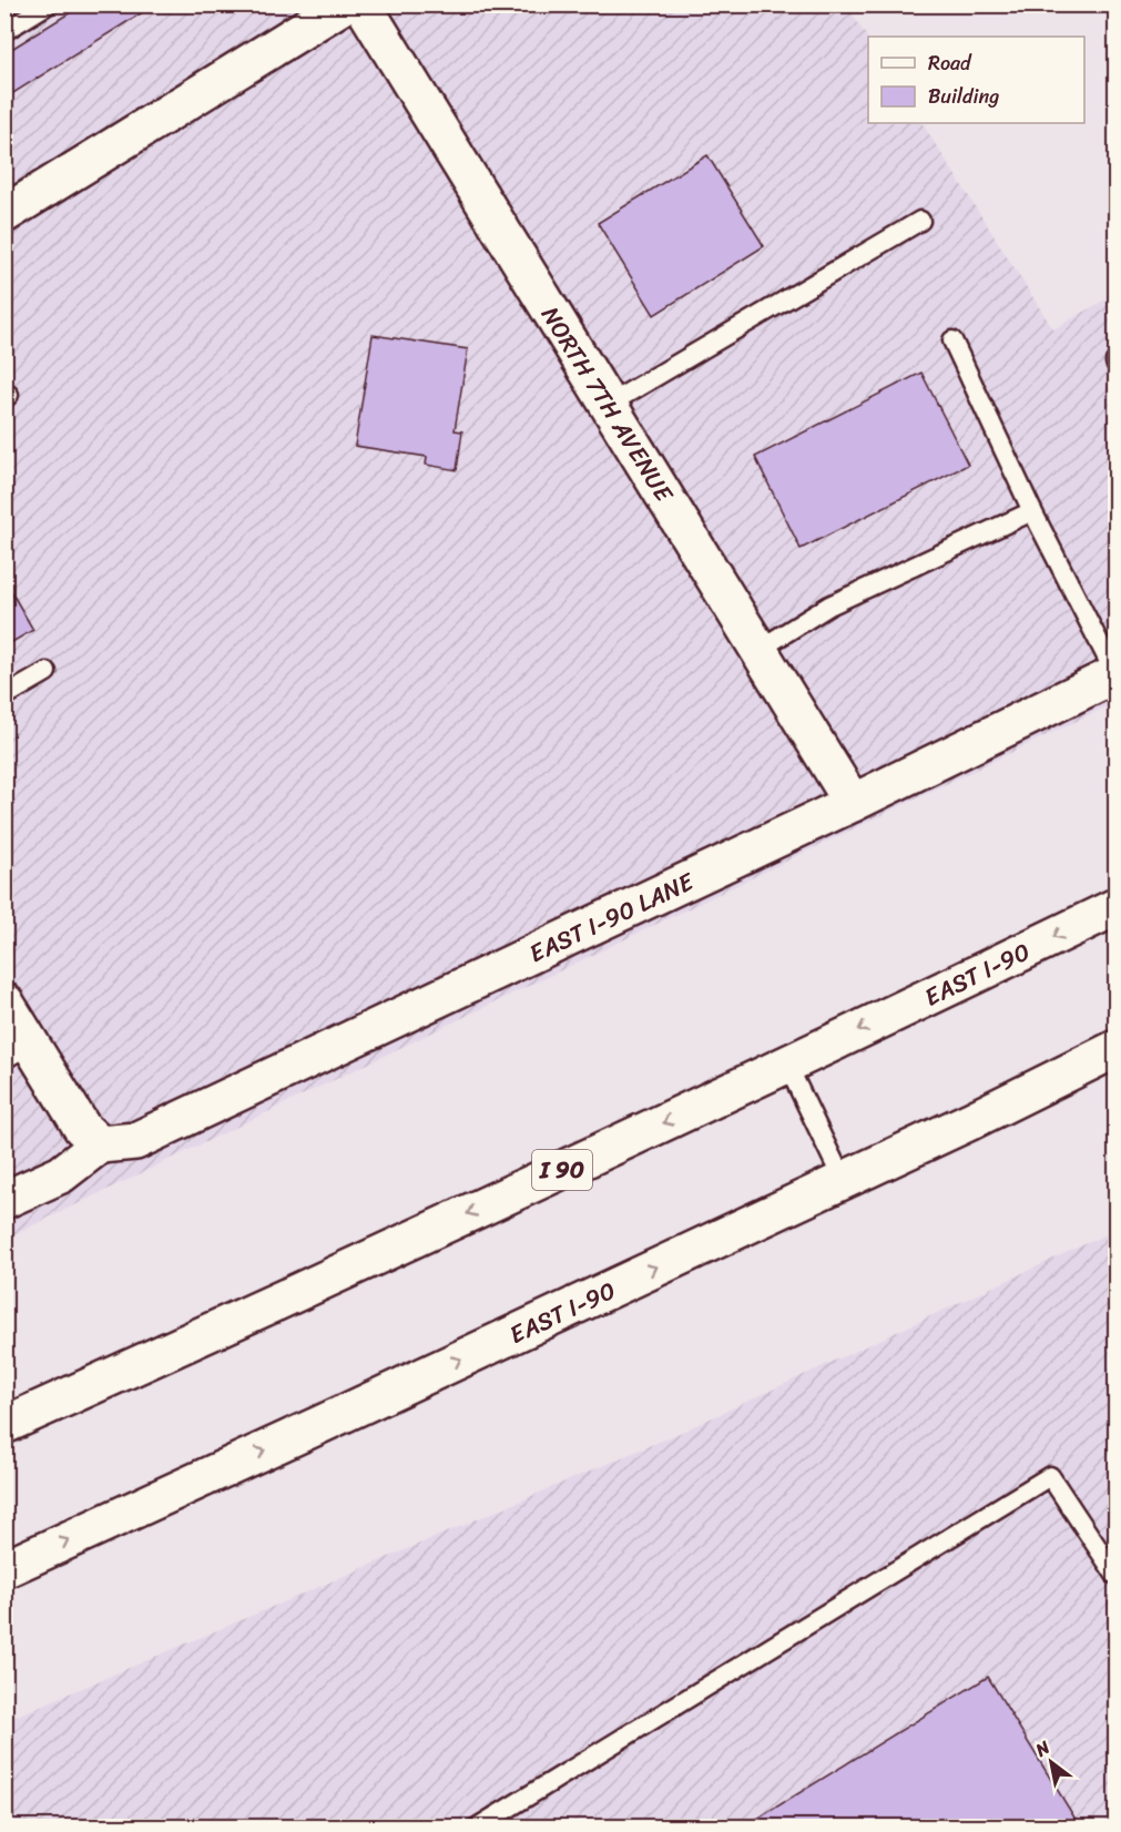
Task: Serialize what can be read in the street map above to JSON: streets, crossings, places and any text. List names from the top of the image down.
{
  "streets": {
    "main road": [
      "NORTH 7TH AVENUE",
      "EAST I-90 LANE",
      "EAST I-90",
      "I 90"
    ]
  },
  "crossings": [
    ["NORTH 7TH AVENUE", "EAST I-90 LANE"]
  ],
  "legend": ["Road", "Building"],
  "north": "top left"
}
